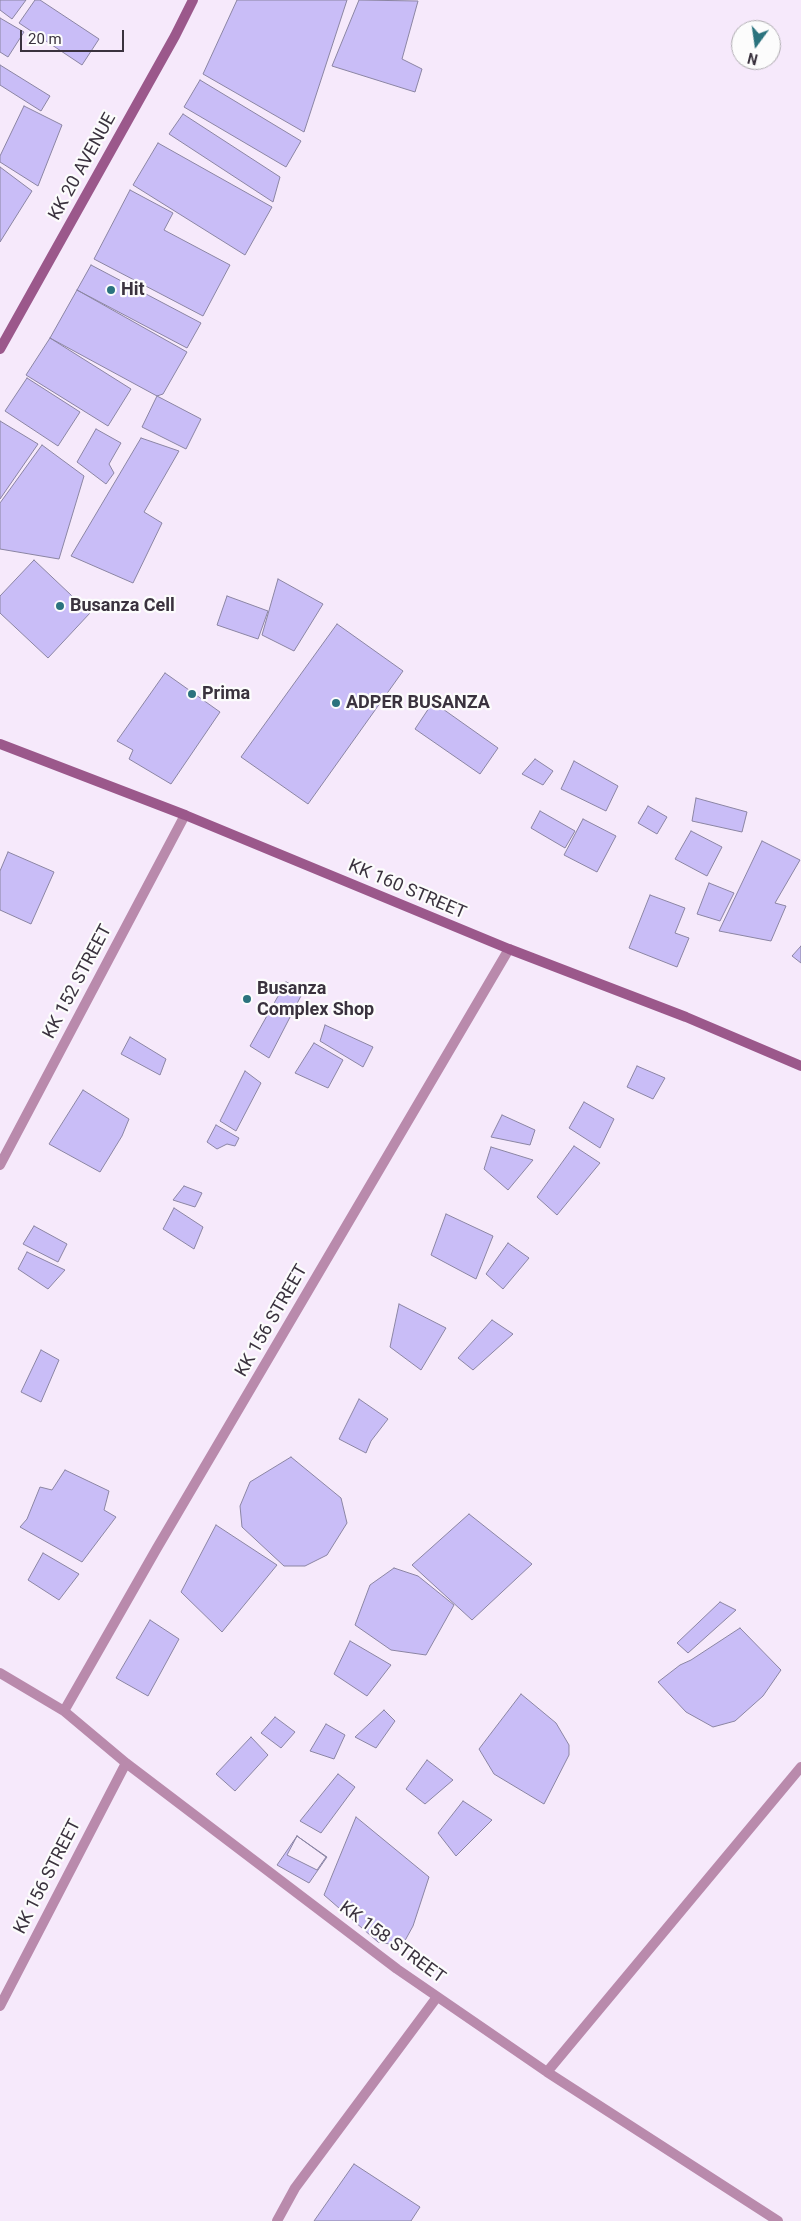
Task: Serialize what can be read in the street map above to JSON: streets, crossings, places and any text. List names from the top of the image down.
{
  "streets": {
    "main road": ["KK 20 AVENUE", "KK 160 STREET"],
    "street": ["KK 152 STREET", "KK 156 STREET", "KK 158 STREET"]
  },
  "crossings": [
    ["KK 160 STREET", "KK 152 STREET"],
    ["KK 160 STREET", "KK 156 STREET"],
    ["KK 156 STREET", "KK 158 STREET"]
  ],
  "places": [
    "Hit",
    "Busanza Cell",
    "Prima",
    "ADPER BUSANZA",
    "Busanza Complex Shop"
  ],
  "scale_bar": "20 m",
  "north": "bottom"
}
